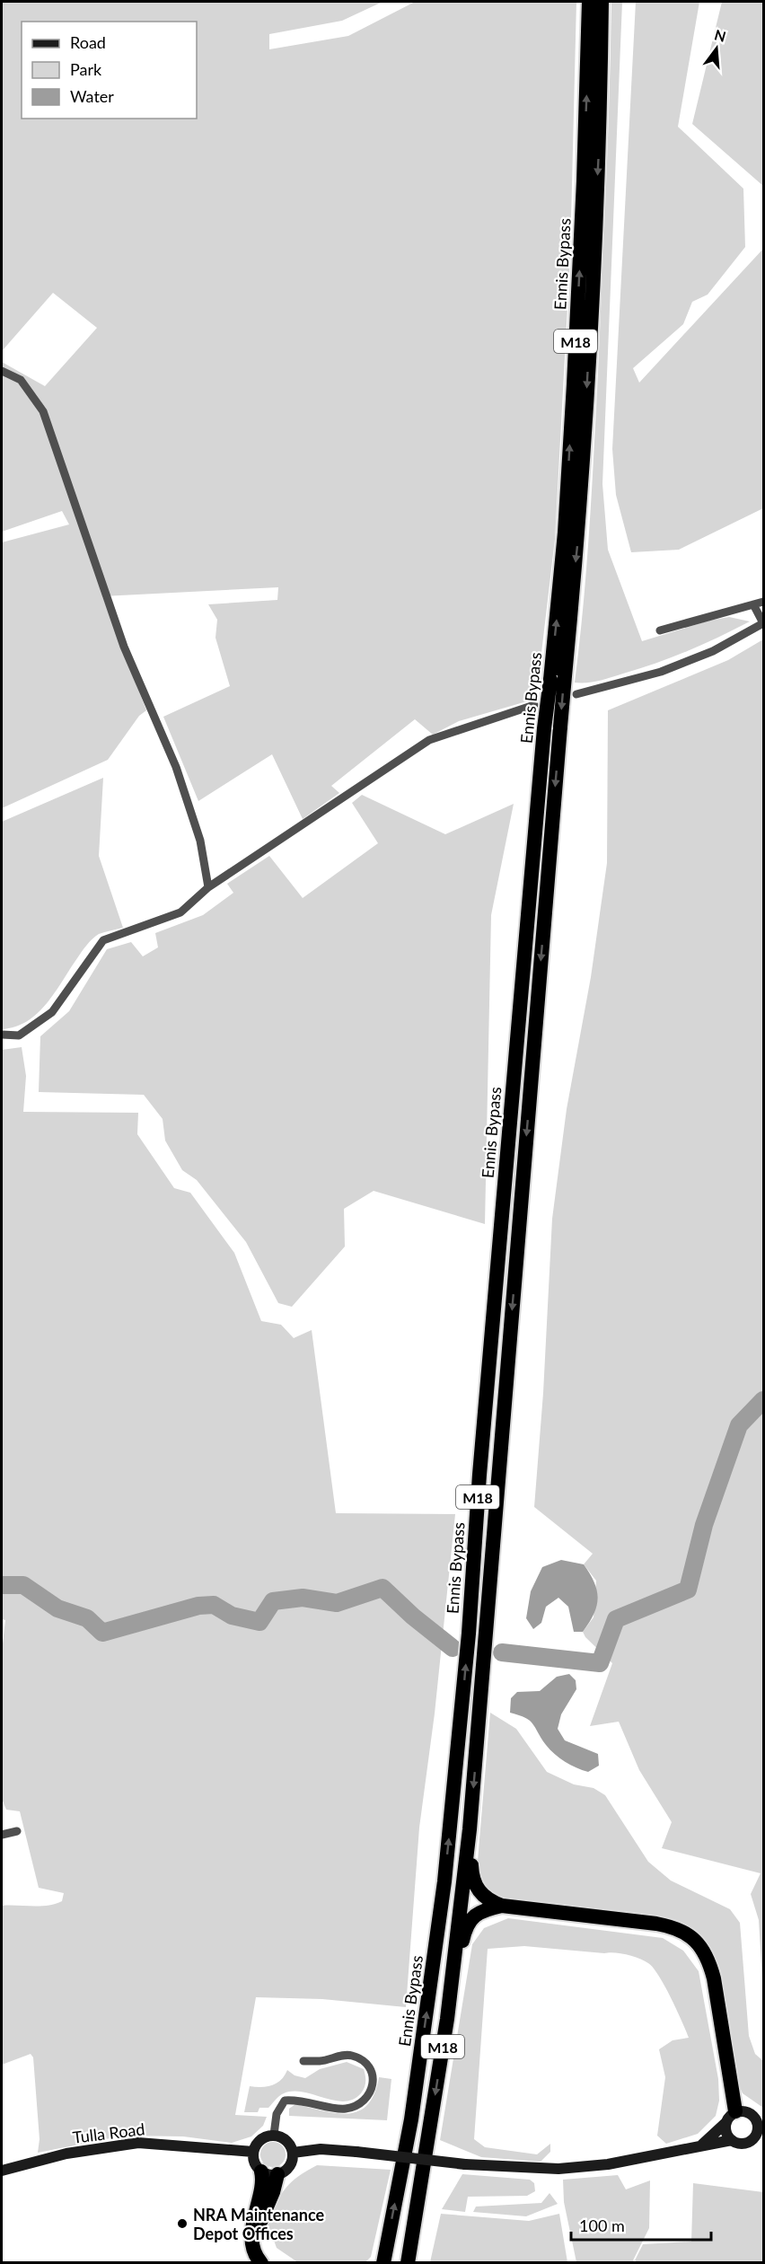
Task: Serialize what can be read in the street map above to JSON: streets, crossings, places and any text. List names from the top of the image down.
{
  "streets": {
    "highway": ["Ennis Bypass", "M18"],
    "main road": ["Tulla Road"]
  },
  "places": ["NRA Maintenance Depot Offices"],
  "legend": ["Road", "Park", "Water"],
  "scale_bar": "100 m",
  "north": "top"
}
